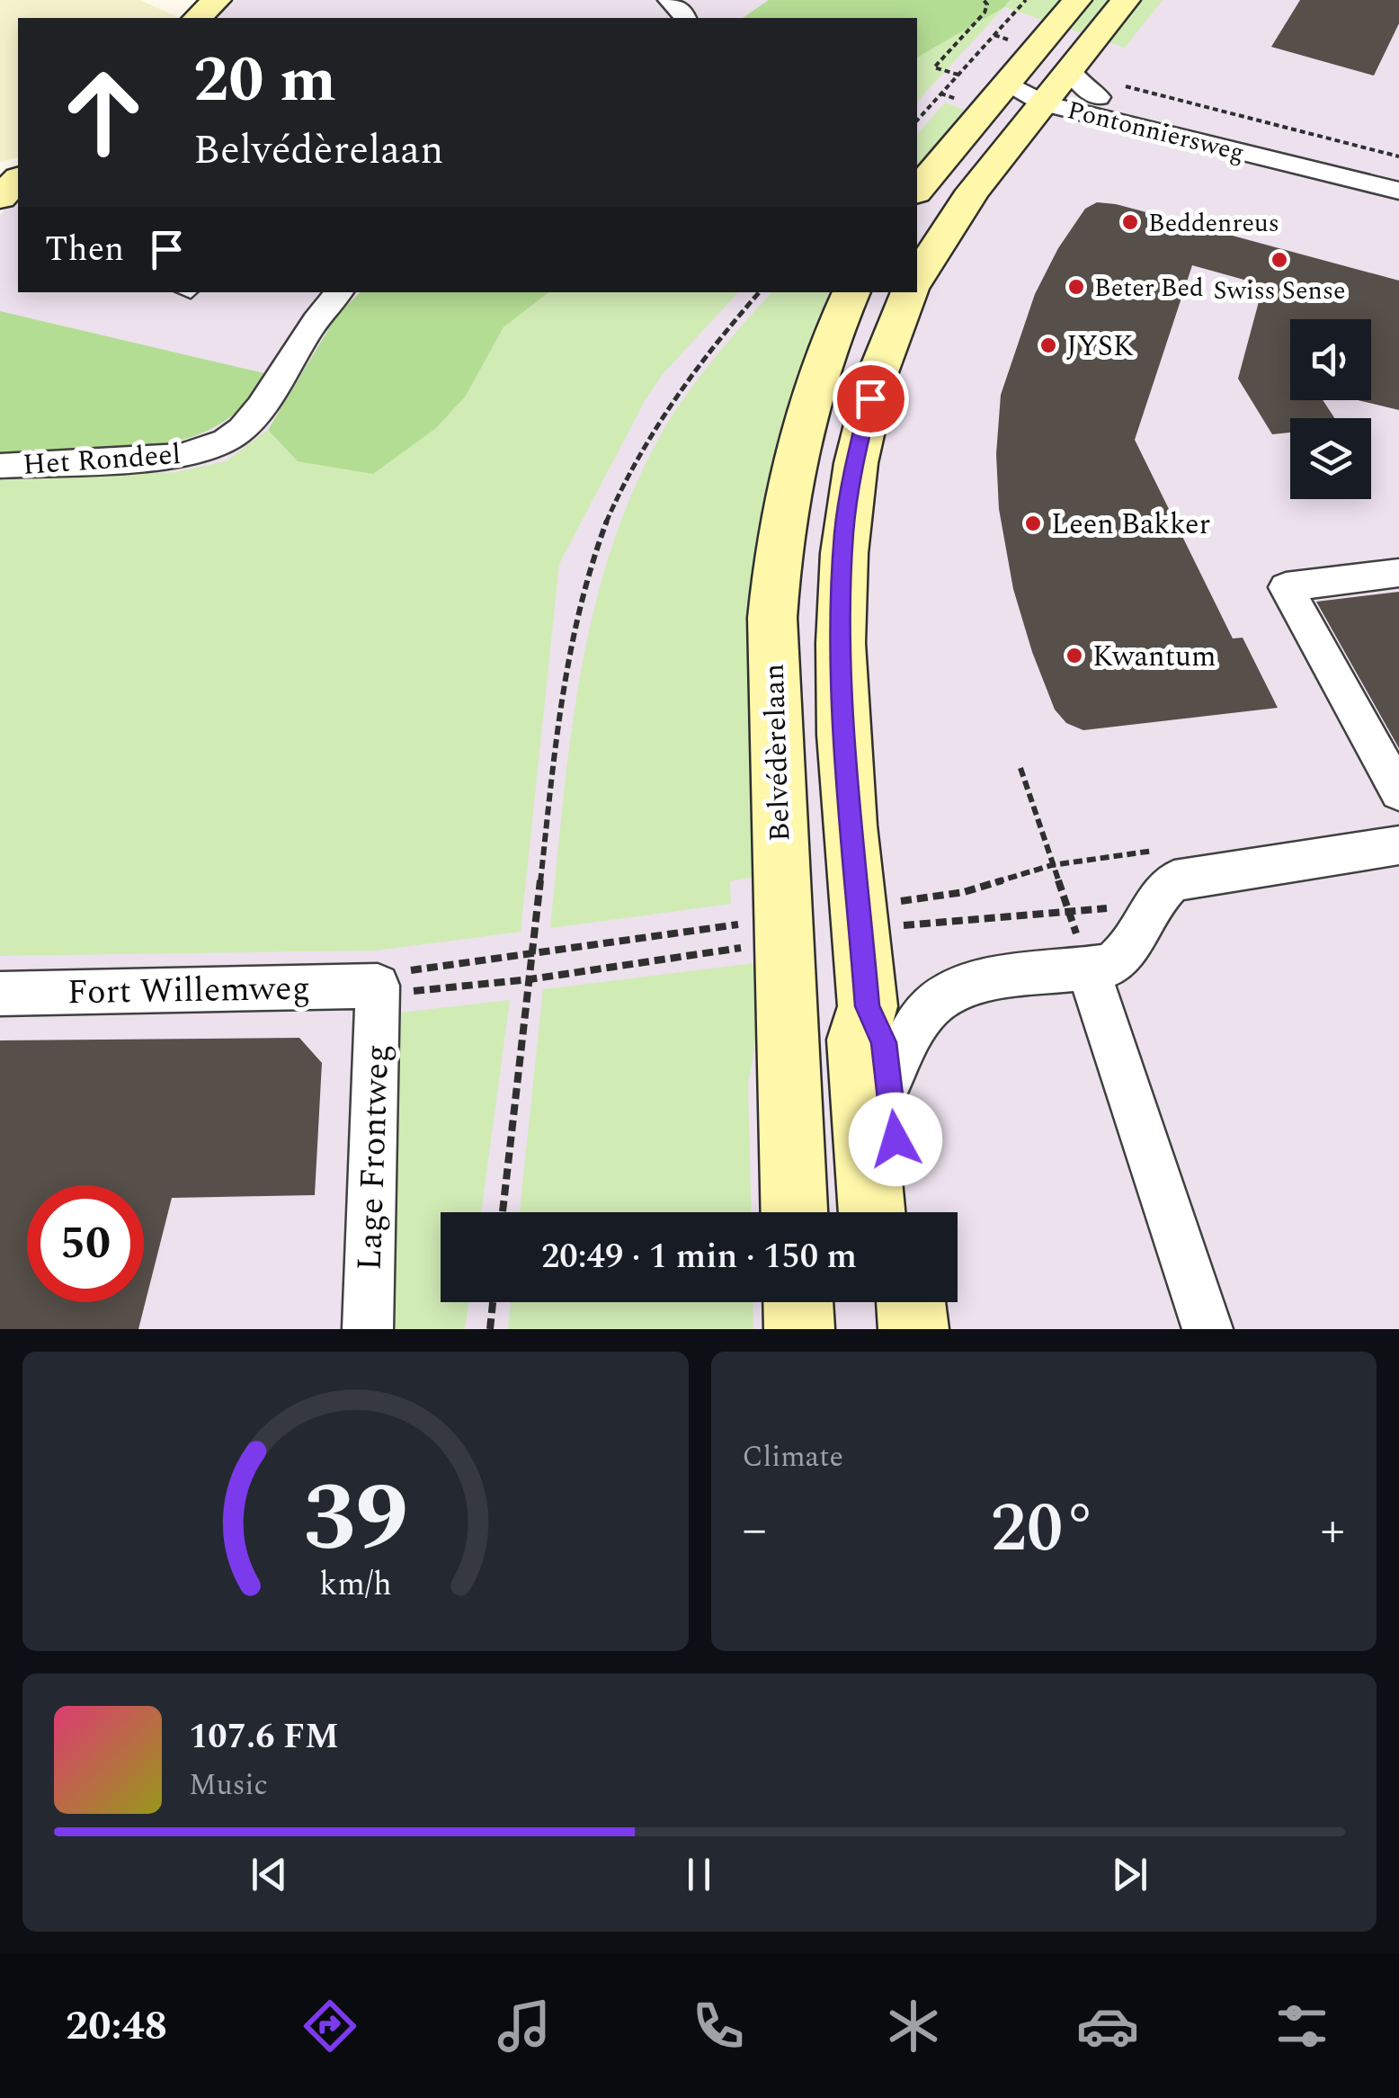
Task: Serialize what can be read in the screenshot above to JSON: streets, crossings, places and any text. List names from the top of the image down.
{
  "streets": {
    "main road": ["Belvédèrelaan"],
    "street": [
      "Pontonniersweg",
      "Het Rondeel",
      "Fort Willemweg",
      "Lage Frontweg"
    ]
  },
  "crossings": [
    ["Fort Willemweg", "Lage Frontweg"]
  ],
  "places": [
    "Beddenreus",
    "Swiss Sense",
    "Beter Bed",
    "JYSK",
    "Leen Bakker",
    "Kwantum"
  ],
  "page": {
    "turn": ["20 m", "Belvédèrelaan"],
    "then": "Then",
    "limit": "50",
    "trip": "20:49 · 1 min · 150 m",
    "tile": "Climate",
    "heat": ["−", "20°", "+"],
    "song": ["107.6 FM", "Music"],
    "tabs": "20:48",
    "gauge": ["39", "km/h"]
  }
}
